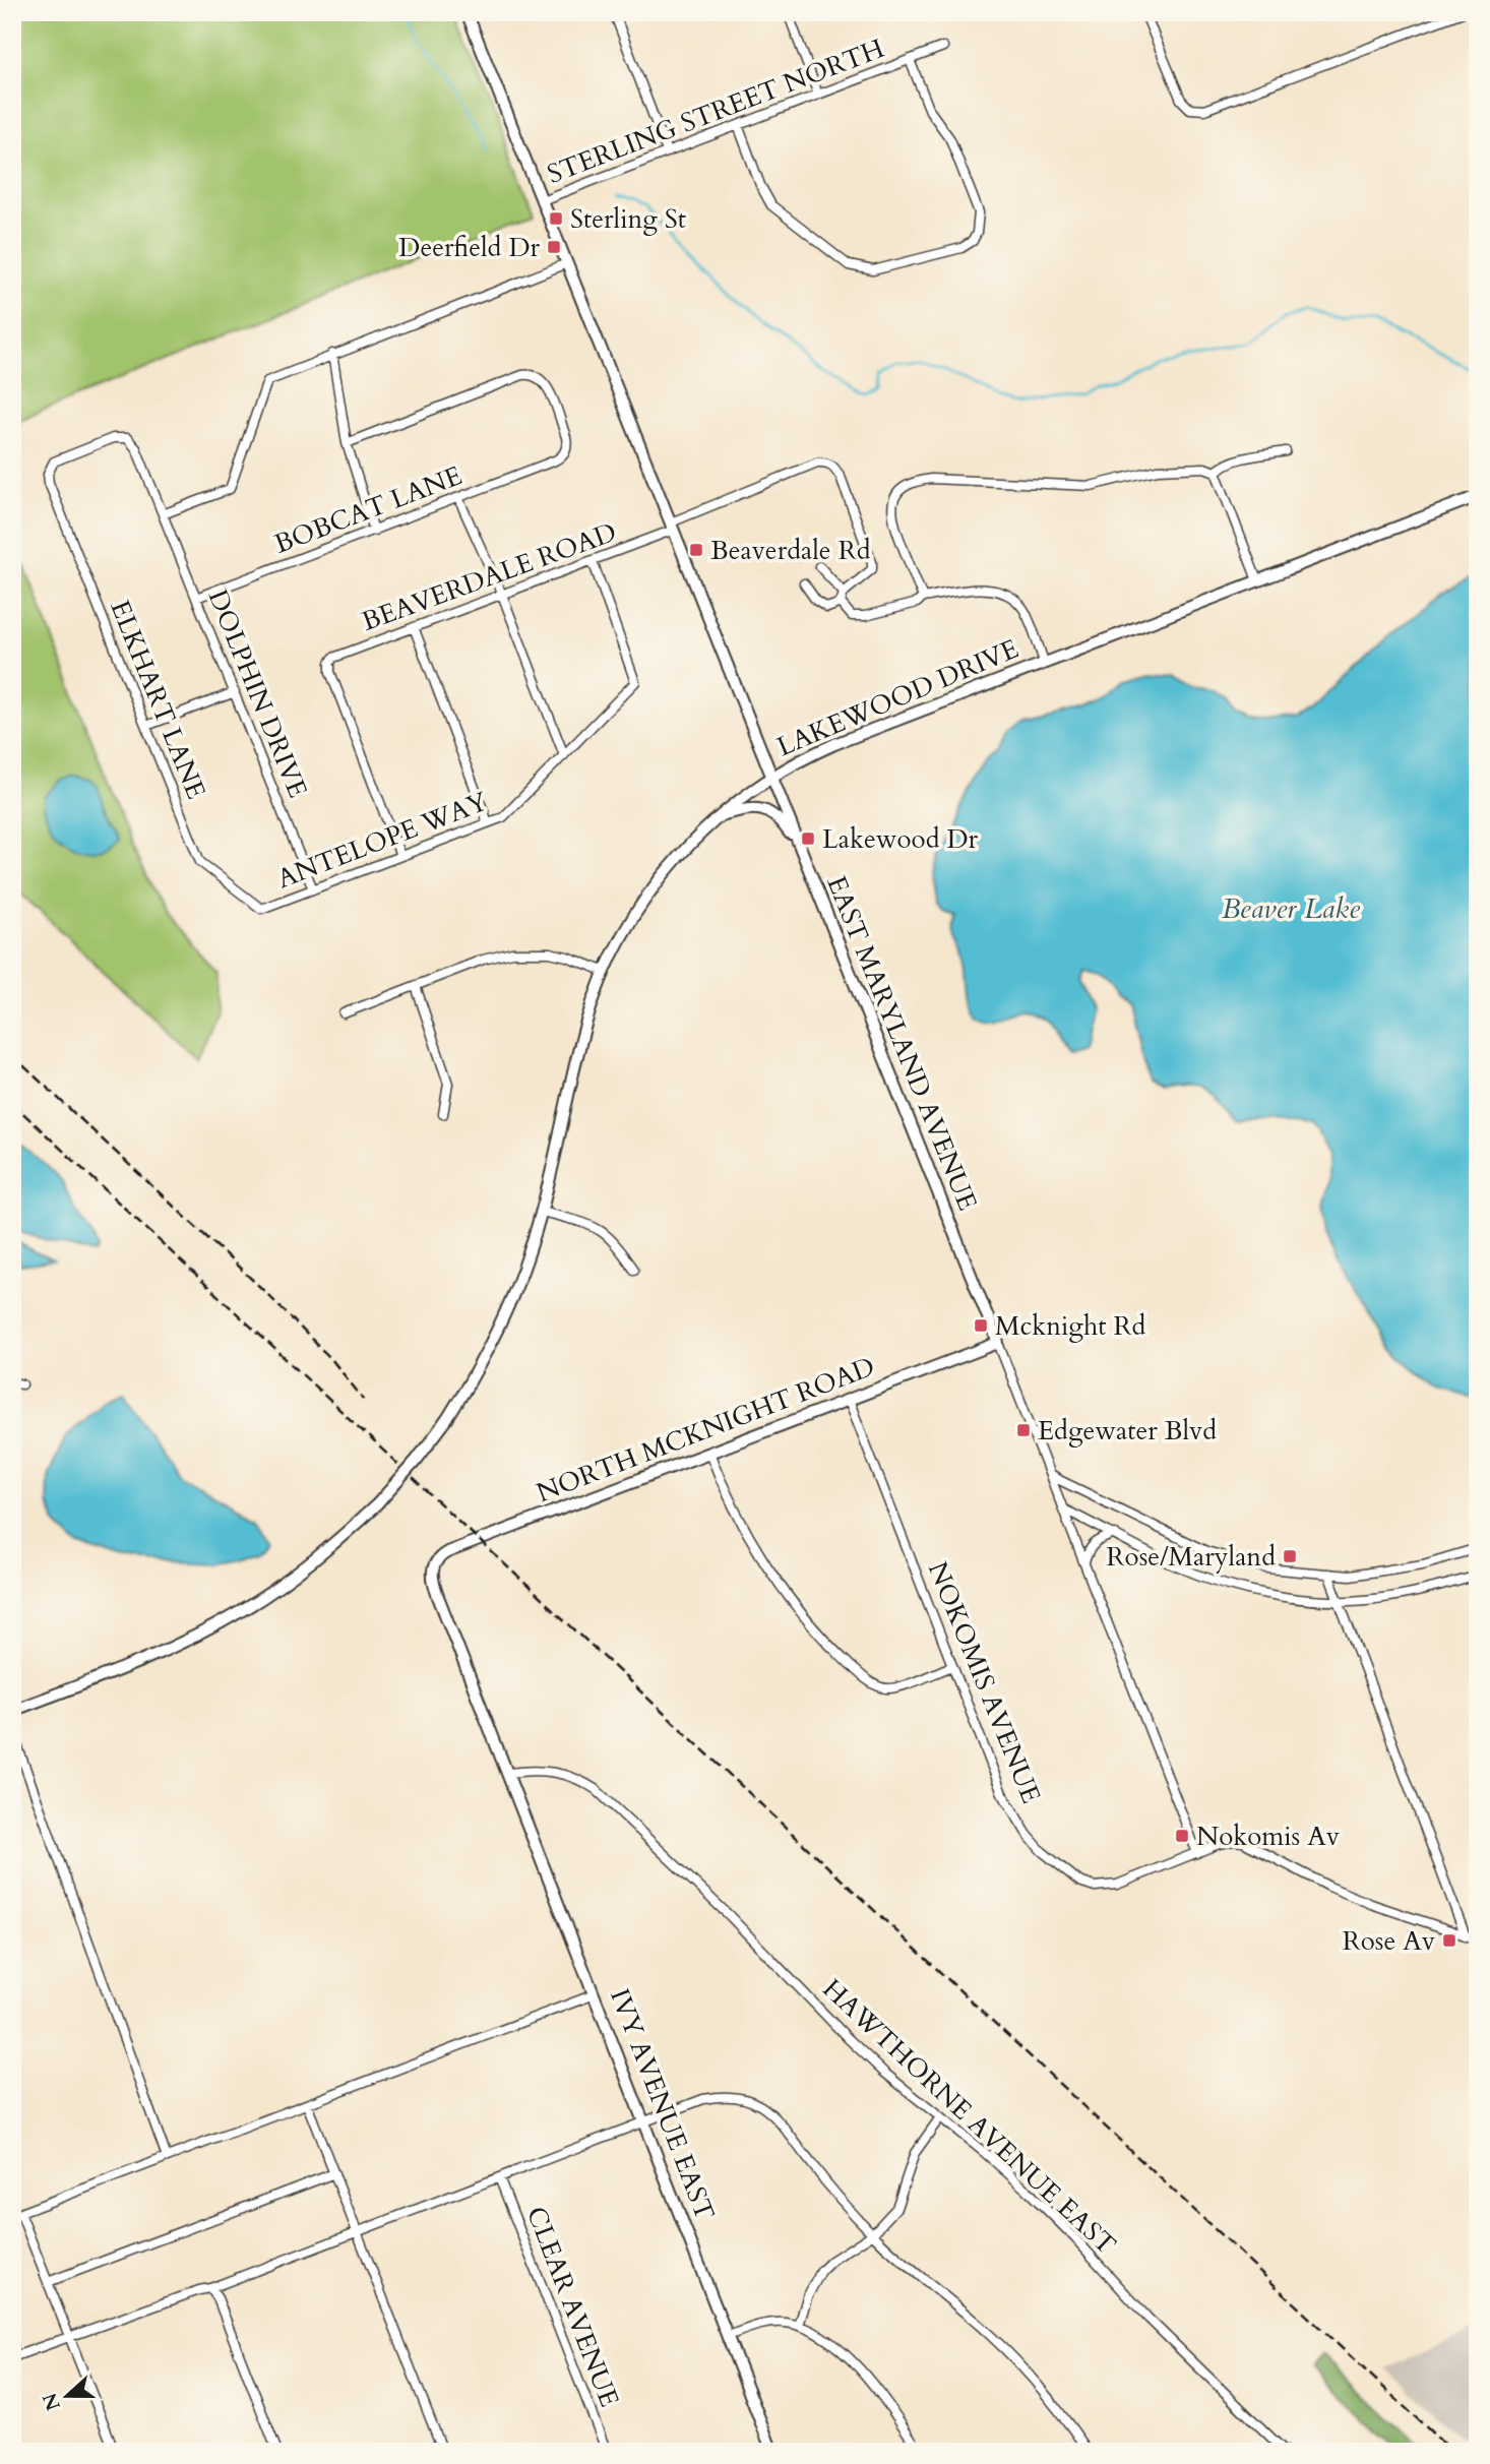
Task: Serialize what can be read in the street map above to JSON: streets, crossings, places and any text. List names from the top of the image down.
{
  "streets": {
    "street": [
      "STERLING STREET NORTH",
      "BOBCAT LANE",
      "BEAVERDALE ROAD",
      "DOLPHIN DRIVE",
      "LAKEWOOD DRIVE",
      "ELKHART LANE",
      "ANTELOPE WAY",
      "EAST MARYLAND AVENUE",
      "NORTH MCKNIGHT ROAD",
      "NOKOMIS AVENUE",
      "IVY AVENUE EAST",
      "HAWTHORNE AVENUE EAST",
      "CLEAR AVENUE"
    ]
  },
  "crossings": [
    ["STERLING STREET NORTH", "EAST MARYLAND AVENUE"],
    ["BOBCAT LANE", "DOLPHIN DRIVE"],
    ["BEAVERDALE ROAD", "ANTELOPE WAY"],
    ["BEAVERDALE ROAD", "EAST MARYLAND AVENUE"],
    ["DOLPHIN DRIVE", "ELKHART LANE"],
    ["DOLPHIN DRIVE", "ANTELOPE WAY"],
    ["LAKEWOOD DRIVE", "EAST MARYLAND AVENUE"],
    ["ELKHART LANE", "ANTELOPE WAY"],
    ["EAST MARYLAND AVENUE", "NORTH MCKNIGHT ROAD"],
    ["EAST MARYLAND AVENUE", "NOKOMIS AVENUE"],
    ["NORTH MCKNIGHT ROAD", "NOKOMIS AVENUE"],
    ["NORTH MCKNIGHT ROAD", "IVY AVENUE EAST"],
    ["IVY AVENUE EAST", "HAWTHORNE AVENUE EAST"]
  ],
  "water": ["Beaver Lake"],
  "places": {
    "transit": [
      "Sterling St",
      "Deerfield Dr",
      "Beaverdale Rd",
      "Lakewood Dr",
      "Mcknight Rd",
      "Edgewater Blvd",
      "Rose/Maryland",
      "Nokomis Av",
      "Rose Av"
    ]
  },
  "north": "left"
}
